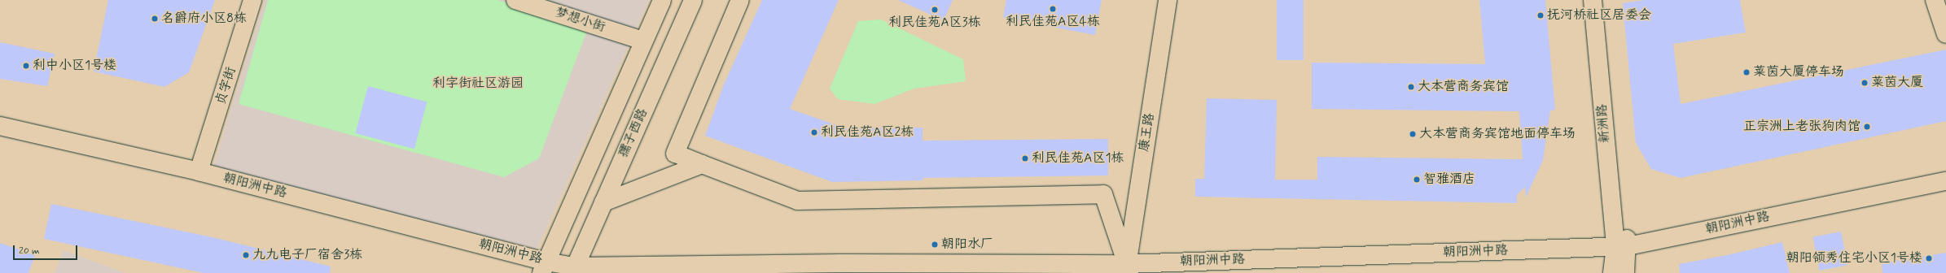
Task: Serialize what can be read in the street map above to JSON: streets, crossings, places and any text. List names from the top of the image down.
{
  "streets": {
    "main road": [
      "梦想小街",
      "贞字街",
      "新洲路",
      "康王路",
      "孺子西路",
      "朝阳洲中路"
    ]
  },
  "crossings": [
    ["贞字街", "朝阳洲中路"],
    ["新洲路", "朝阳洲中路"],
    ["康王路", "朝阳洲中路"],
    ["孺子西路", "朝阳洲中路"]
  ],
  "parks": ["利字街社区游园"],
  "places": [
    "利民佳苑A区4栋",
    "利民佳苑A区3栋",
    "抚河桥社区居委会",
    "名爵府小区8栋",
    "利中小区1号楼",
    "莱茵大厦停车场",
    "莱茵大厦",
    "大本营商务宾馆",
    "正宗洲上老张狗肉馆",
    "利民佳苑A区2栋",
    "大本营商务宾馆地面停车场",
    "利民佳苑A区1栋",
    "智雅酒店",
    "朝阳水厂",
    "九九电子厂宿舍3栋",
    "朝阳领秀住宅小区1号楼"
  ],
  "scale_bar": "20 m"
}
